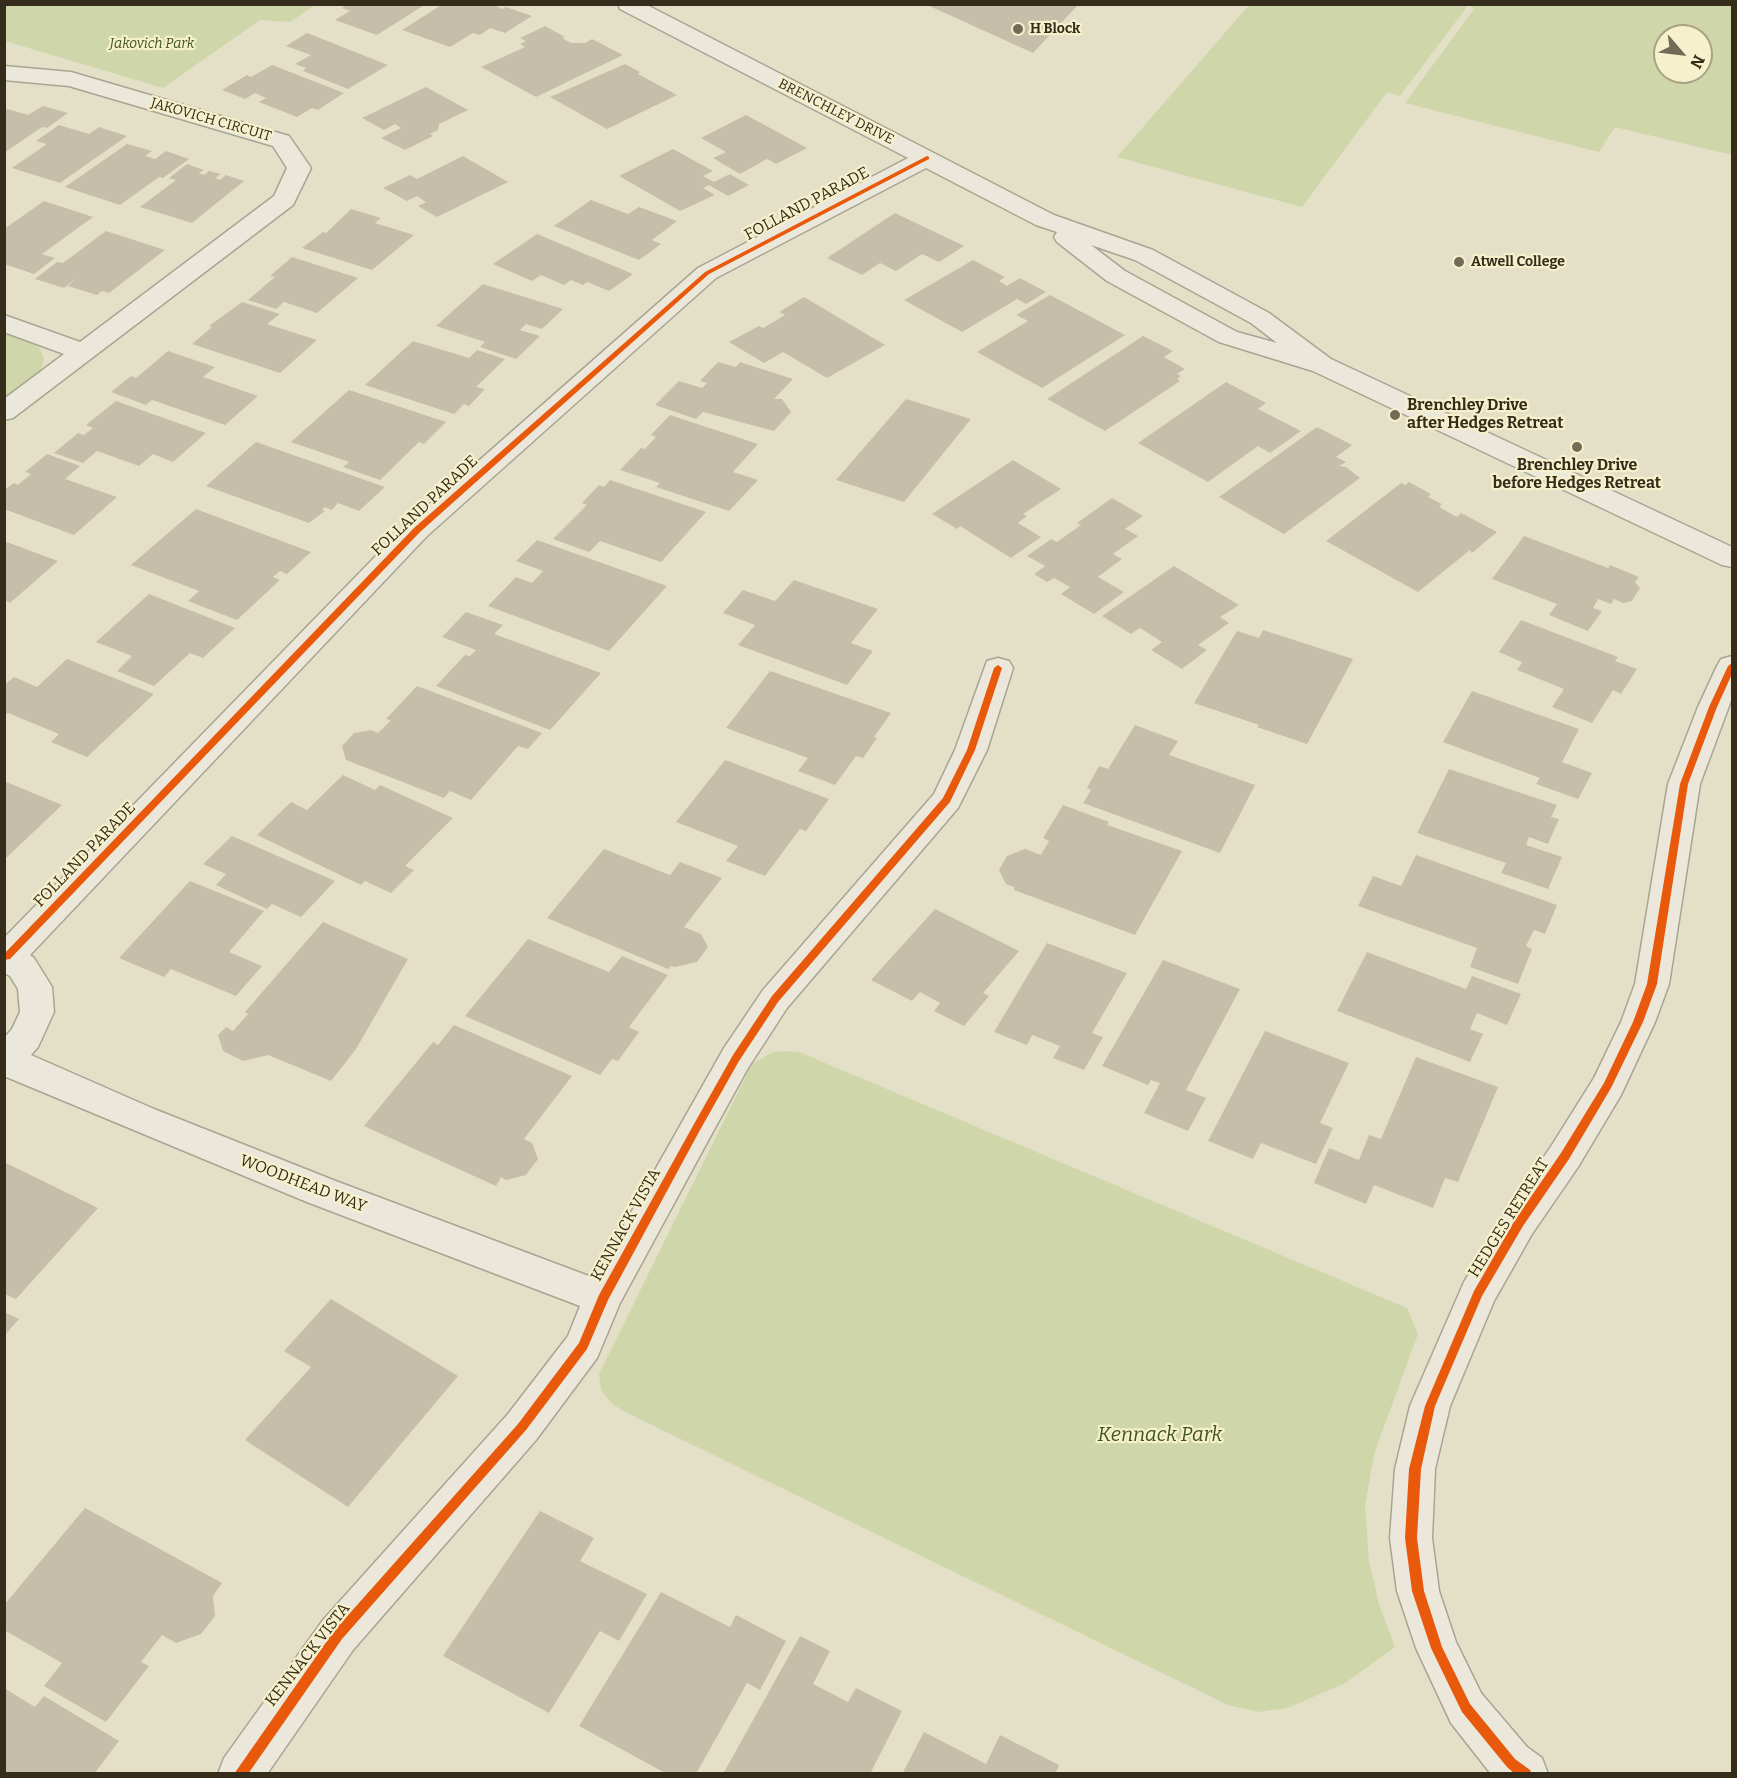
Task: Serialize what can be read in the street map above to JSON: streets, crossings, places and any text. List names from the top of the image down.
{
  "streets": {
    "street": [
      "BRENCHLEY DRIVE",
      "JAKOVICH CIRCUIT",
      "FOLLAND PARADE",
      "WOODHEAD WAY",
      "HEDGES RETREAT",
      "KENNACK VISTA"
    ]
  },
  "crossings": [
    ["BRENCHLEY DRIVE", "FOLLAND PARADE"],
    ["WOODHEAD WAY", "KENNACK VISTA"]
  ],
  "parks": ["Jakovich Park", "Kennack Park"],
  "places": [
    "H Block",
    "Atwell College",
    "Brenchley Drive after Hedges Retreat",
    "Brenchley Drive before Hedges Retreat"
  ],
  "north": "bottom right"
}
